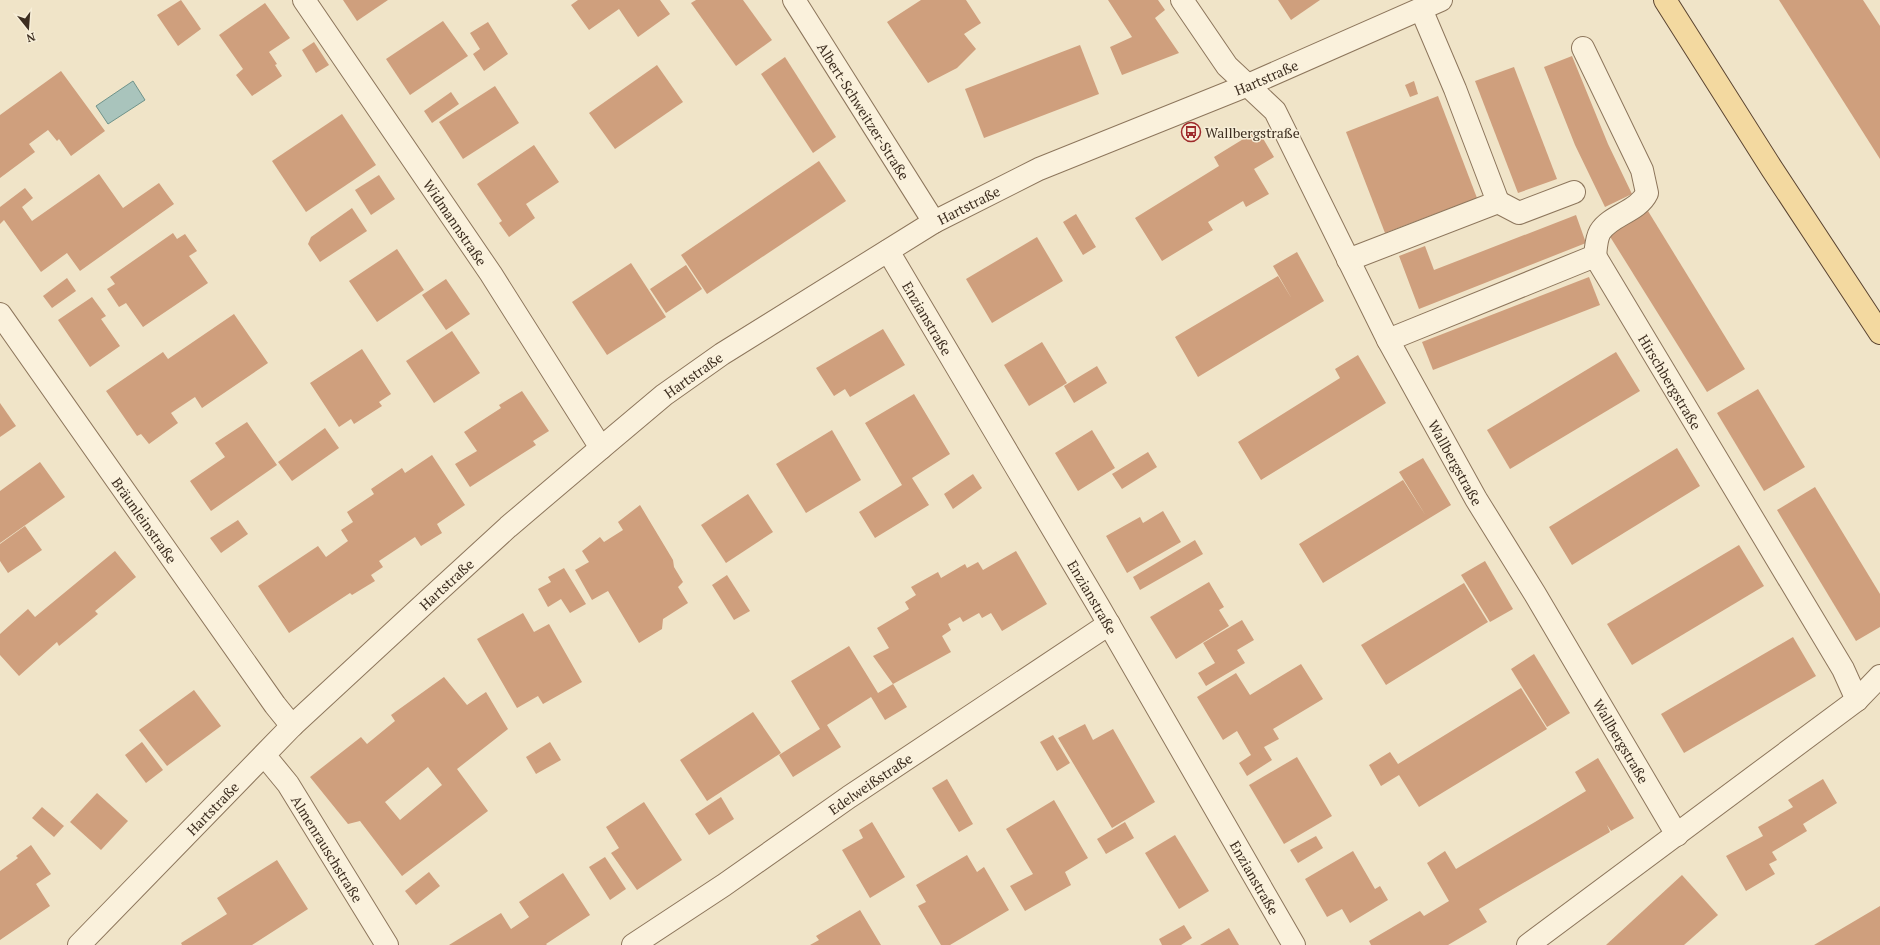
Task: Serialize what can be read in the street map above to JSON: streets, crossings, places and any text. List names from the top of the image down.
{
  "streets": {
    "street": [
      "Hartstraße",
      "Albert-Schweitzer-Straße",
      "Widmannstraße",
      "Enzianstraße",
      "Hirschbergstraße",
      "Wallbergstraße",
      "Bräunleinstraße",
      "Edelweißstraße",
      "Almenrauschstraße"
    ]
  },
  "crossings": [
    ["Hartstraße", "Albert-Schweitzer-Straße"],
    ["Hartstraße", "Widmannstraße"],
    ["Hartstraße", "Enzianstraße"],
    ["Hartstraße", "Wallbergstraße"],
    ["Hartstraße", "Bräunleinstraße"],
    ["Hartstraße", "Almenrauschstraße"],
    ["Enzianstraße", "Edelweißstraße"]
  ],
  "places": {
    "bus stop": ["Wallbergstraße"]
  },
  "north": "bottom"
}
